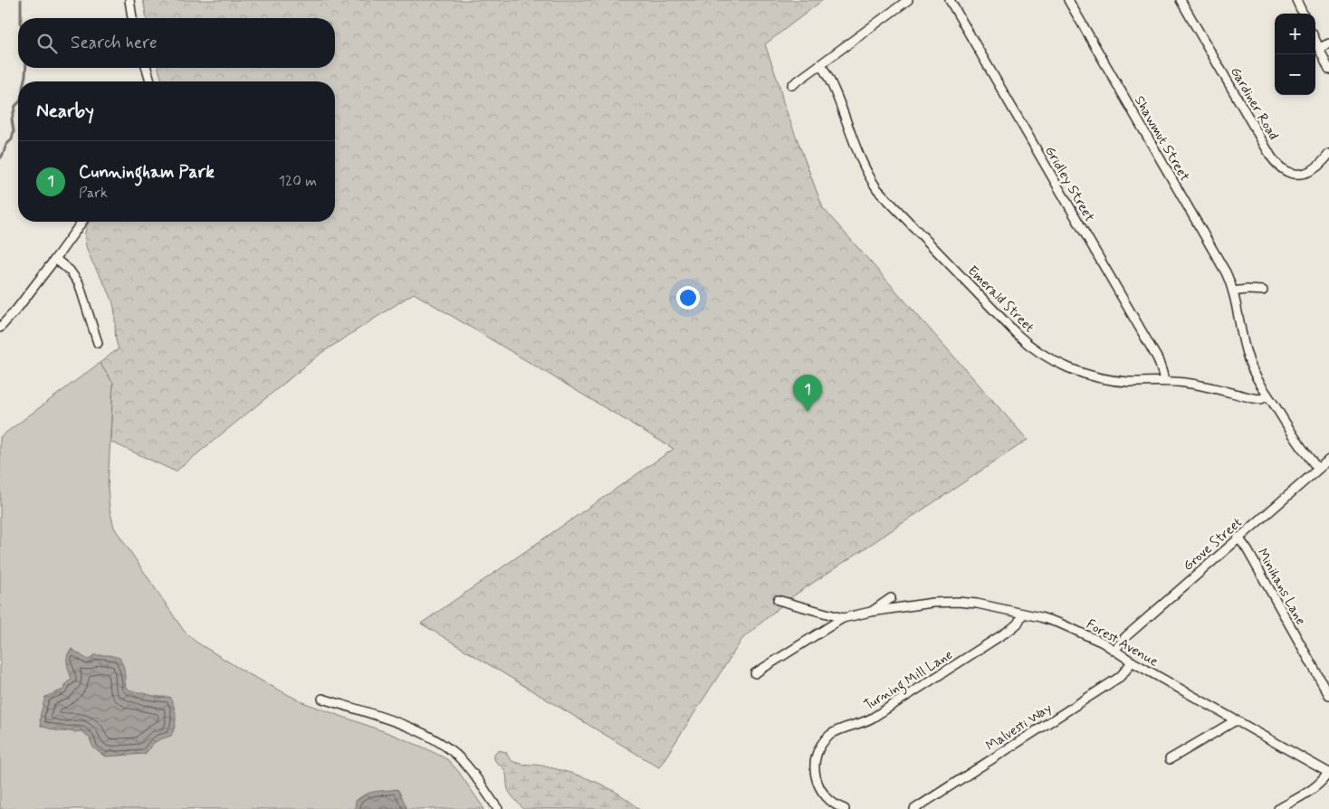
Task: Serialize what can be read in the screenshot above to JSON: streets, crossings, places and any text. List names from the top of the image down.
{
  "streets": {
    "street": [
      "Gardiner Road",
      "Shawmut Street",
      "Gridley Street",
      "Emerald Street",
      "Grove Street",
      "Minihans Lane",
      "Forest Avenue",
      "Turning Mill Lane",
      "Malvesti Way"
    ]
  },
  "crossings": [
    ["Shawmut Street", "Emerald Street"],
    ["Shawmut Street", "Grove Street"],
    ["Gridley Street", "Emerald Street"],
    ["Grove Street", "Minihans Lane"],
    ["Grove Street", "Forest Avenue"],
    ["Forest Avenue", "Turning Mill Lane"],
    ["Forest Avenue", "Malvesti Way"]
  ],
  "page": {
    "map_buttons": ["+", "−"],
    "search": "Search here",
    "heading": "Nearby",
    "list": [
      {
        "mark": "1",
        "name": "Cunningham Park",
        "note": "Park",
        "value": "120 m"
      }
    ],
    "pins": "1"
  }
}
